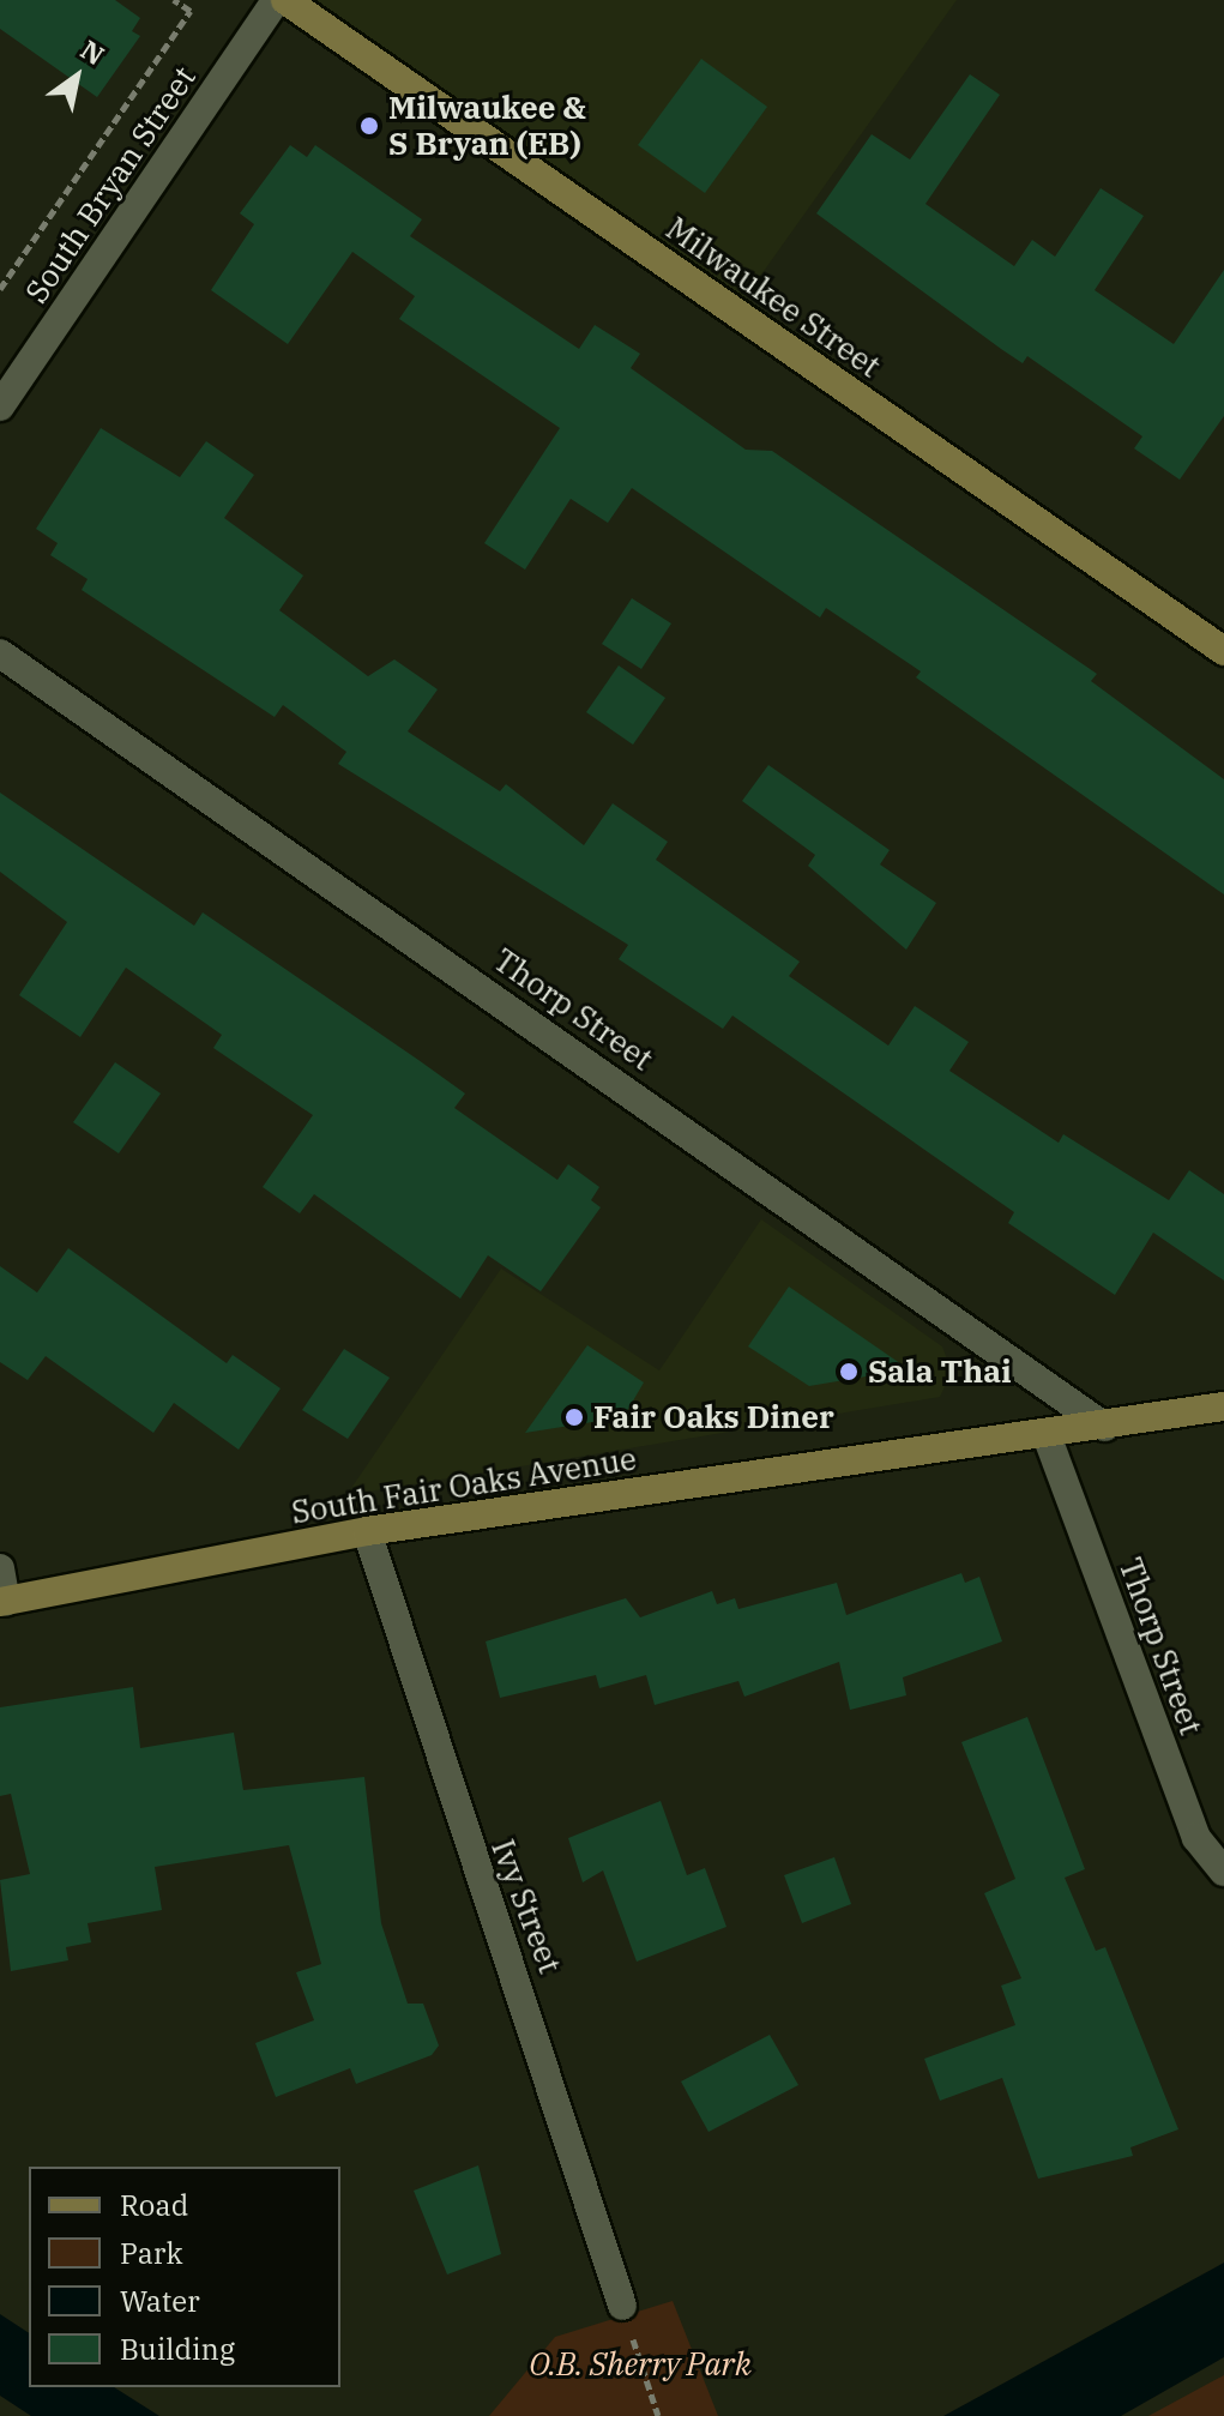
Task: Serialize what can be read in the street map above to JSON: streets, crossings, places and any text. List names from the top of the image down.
{
  "streets": {
    "street": [
      "South Bryan Street",
      "Milwaukee Street",
      "Thorp Street",
      "South Fair Oaks Avenue",
      "Ivy Street"
    ]
  },
  "crossings": [
    ["Thorp Street", "South Fair Oaks Avenue"],
    ["South Fair Oaks Avenue", "Ivy Street"]
  ],
  "parks": ["O.B. Sherry Park"],
  "places": ["Milwaukee & S Bryan (EB)", "Sala Thai", "Fair Oaks Diner"],
  "legend": [
    "Road",
    "Park",
    "Water",
    "Building"
  ],
  "north": "top right"
}
